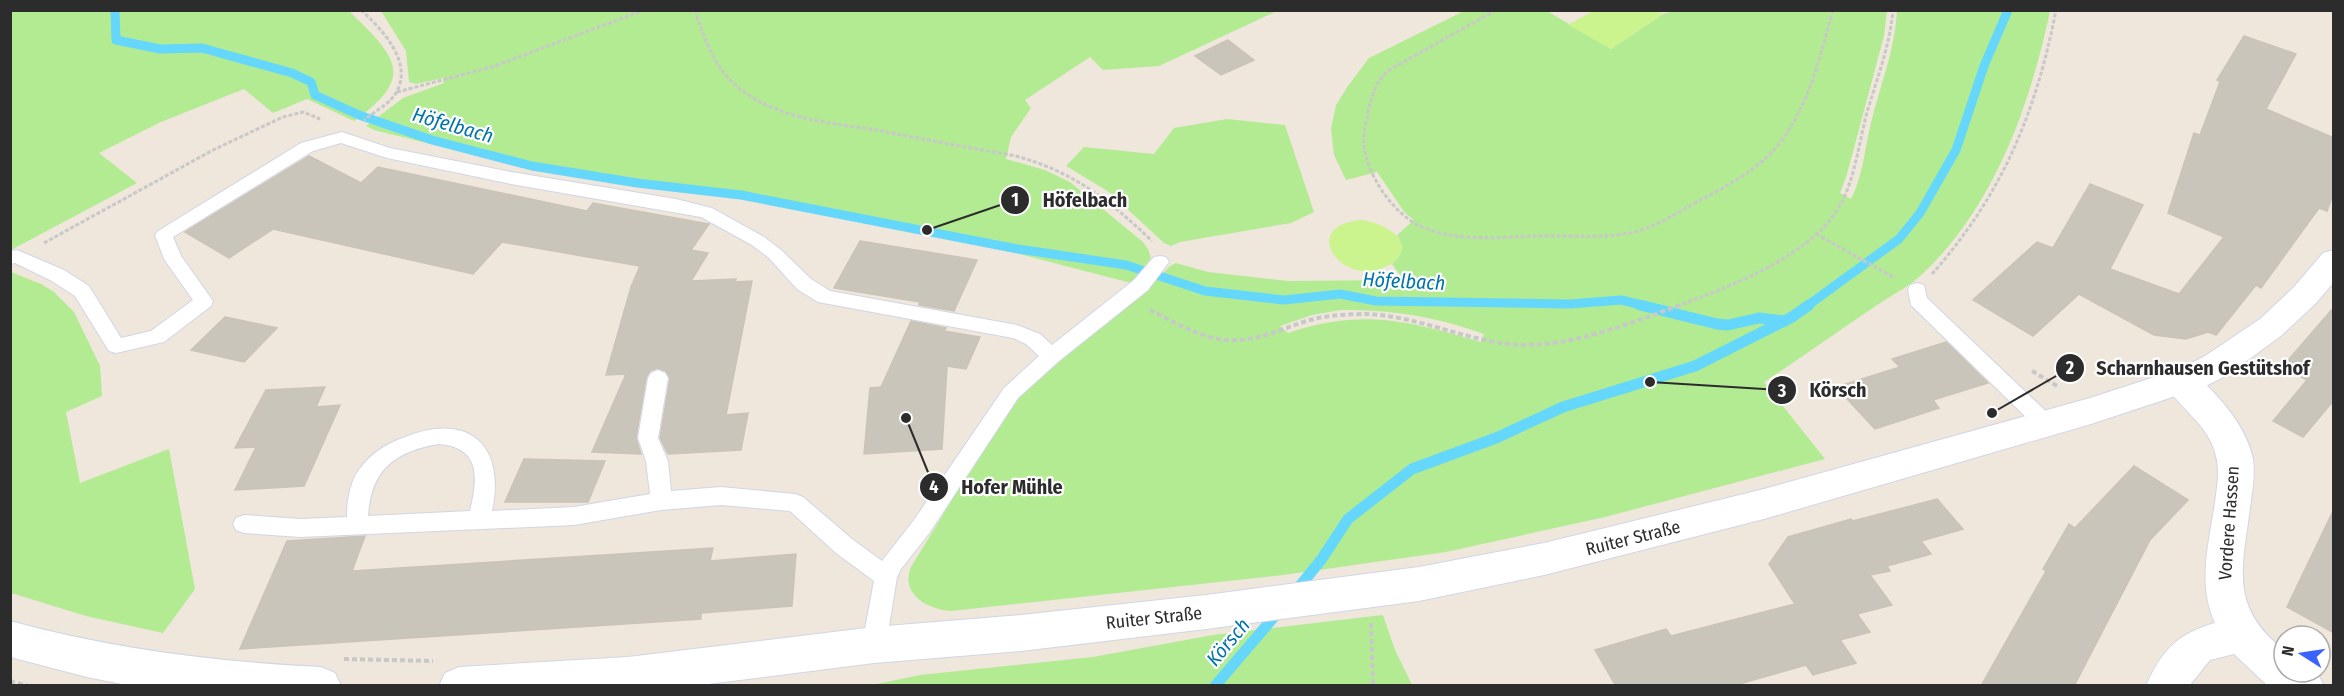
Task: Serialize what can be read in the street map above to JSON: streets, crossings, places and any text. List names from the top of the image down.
{
  "streets": {
    "main road": ["Vordere Hassen", "Ruiter Straße"]
  },
  "crossings": [
    ["Vordere Hassen", "Ruiter Straße"]
  ],
  "water": ["Höfelbach", "Körsch"],
  "places": [
    "Höfelbach",
    "Körsch",
    "Scharnhausen Gestütshof",
    "Hofer Mühle"
  ],
  "north": "left"
}
